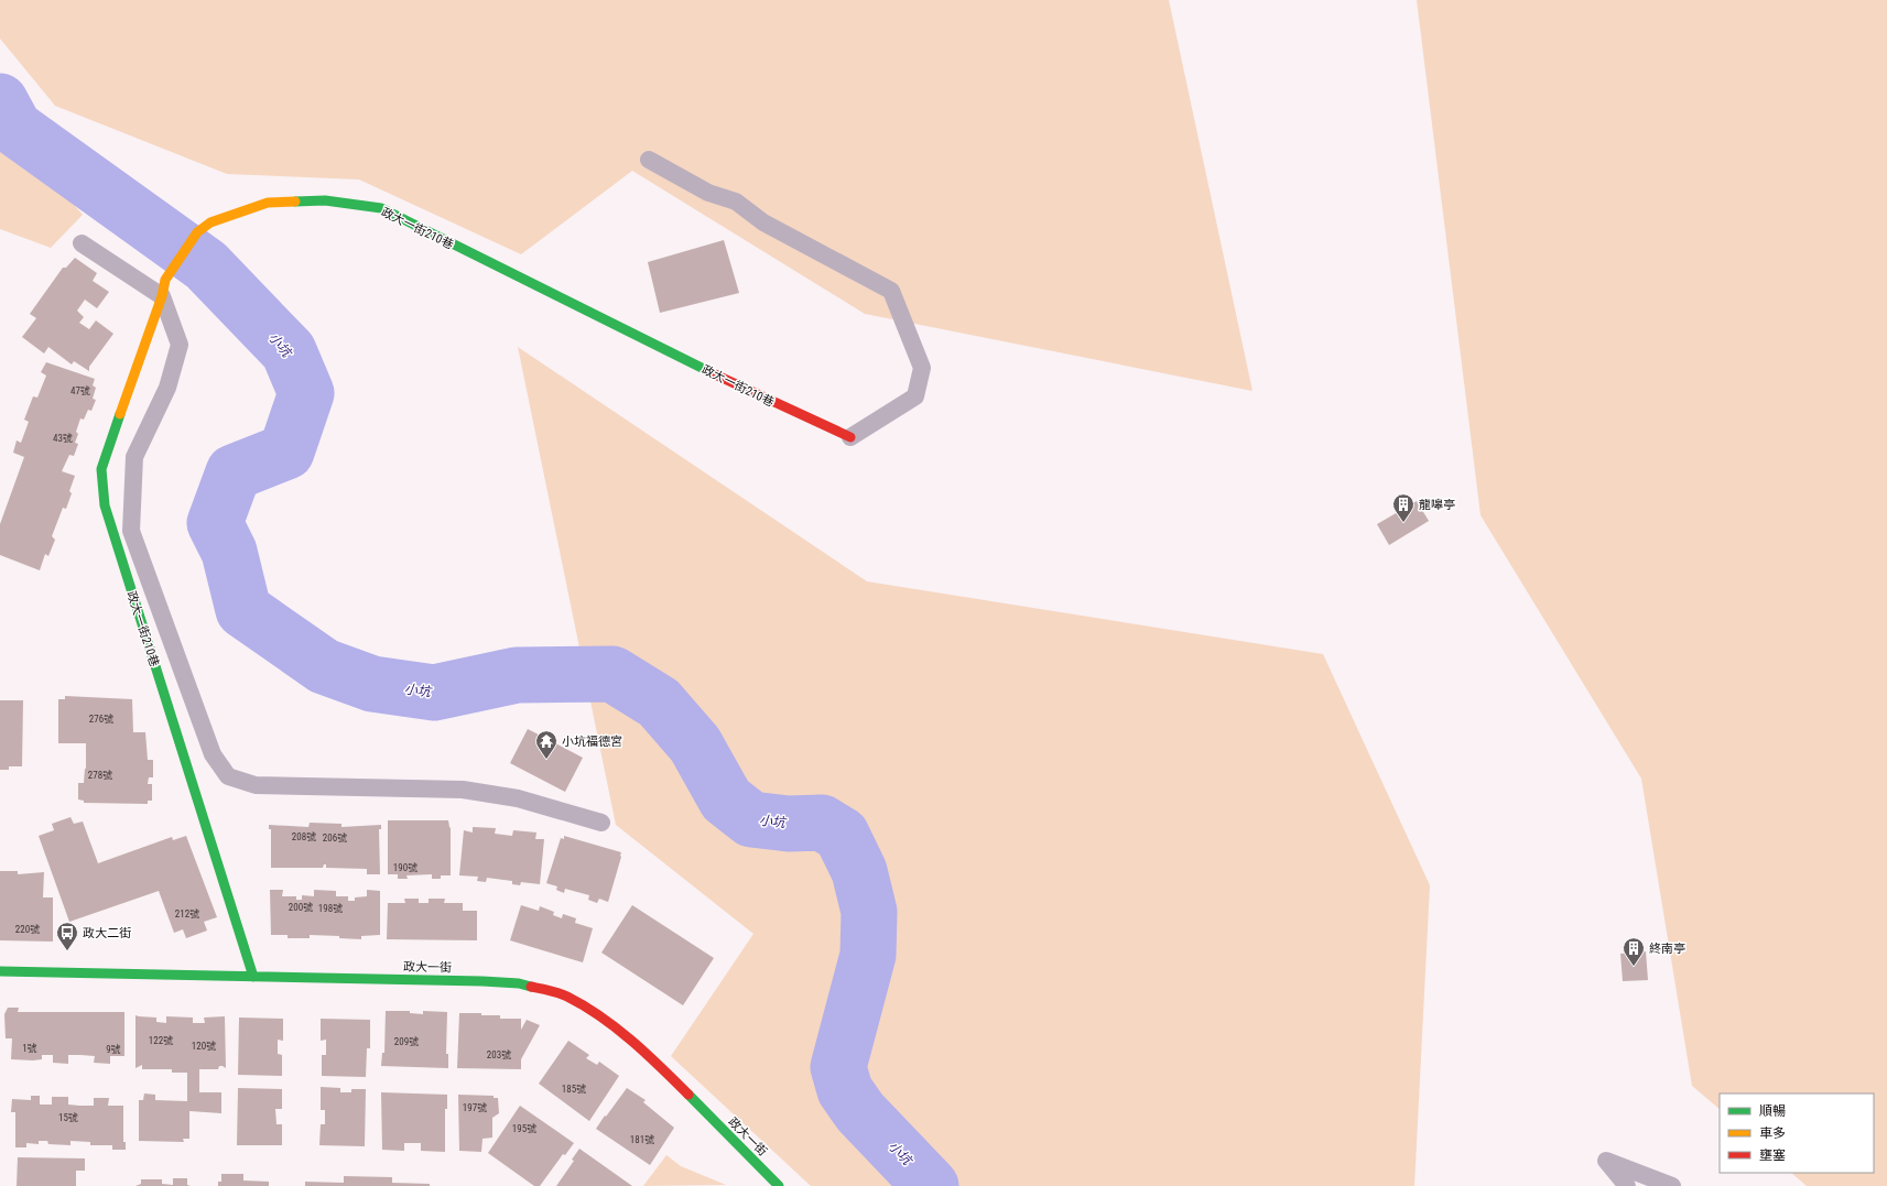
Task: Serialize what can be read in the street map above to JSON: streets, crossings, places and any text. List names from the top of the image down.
{
  "streets": {
    "street": ["政大一街210巷", "政大一街"]
  },
  "crossings": [
    ["政大一街210巷", "政大一街"]
  ],
  "water": ["小坑"],
  "places": {
    "building": ["龍嗥亭", "終南亭"],
    "temple": ["小坑福德宮"],
    "bus stop": ["政大二街"]
  },
  "house_numbers": [
    "47號",
    "43號",
    "276號",
    "278號",
    "208號",
    "206號",
    "190號",
    "200號",
    "198號",
    "212號",
    "220號",
    "122號",
    "209號",
    "120號",
    "1號",
    "9號",
    "203號",
    "185號",
    "197號",
    "15號",
    "195號",
    "181號"
  ],
  "legend": ["順暢", "車多", "壅塞"]
}
